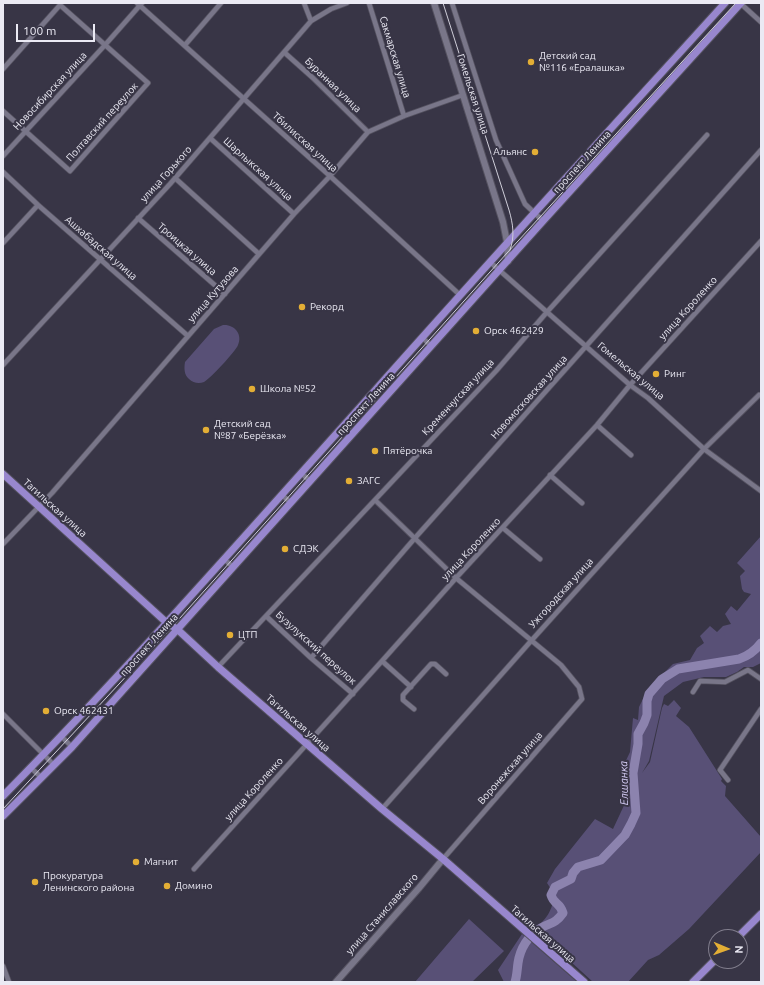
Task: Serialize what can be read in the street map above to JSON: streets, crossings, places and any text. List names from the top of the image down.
{
  "streets": {
    "main road": ["проспект Ленина", "Тагильская улица"],
    "street": [
      "Сакмарская улица",
      "Буранная улица",
      "Новосибирская улица",
      "Гомельская улица",
      "Полтавский переулок",
      "Тбилисская улица",
      "Шарлыкская улица",
      "улица Горького",
      "Ашхабадская улица",
      "Троицкая улица",
      "улица Кутузова",
      "улица Короленко",
      "Кременчугская улица",
      "Новомосковская улица",
      "Ужгородская улица",
      "Бузулукский переулок",
      "Воронежская улица",
      "улица Станиславского"
    ]
  },
  "crossings": [
    ["Сакмарская улица", "улица Кутузова"],
    ["Буранная улица", "улица Горького"],
    ["Буранная улица", "улица Кутузова"],
    ["Новосибирская улица", "Полтавский переулок"],
    ["Новосибирская улица", "Тбилисская улица"],
    ["Гомельская улица", "проспект Ленина"],
    ["Гомельская улица", "улица Кутузова"],
    ["Гомельская улица", "улица Короленко"],
    ["Гомельская улица", "Кременчугская улица"],
    ["Гомельская улица", "Новомосковская улица"],
    ["Гомельская улица", "Ужгородская улица"],
    ["Тбилисская улица", "проспект Ленина"],
    ["Тбилисская улица", "улица Горького"],
    ["Тбилисская улица", "улица Кутузова"],
    ["проспект Ленина", "Тагильская улица"],
    ["Шарлыкская улица", "улица Горького"],
    ["Шарлыкская улица", "улица Кутузова"],
    ["улица Горького", "Ашхабадская улица"],
    ["улица Горького", "Троицкая улица"],
    ["Ашхабадская улица", "улица Кутузова"],
    ["Троицкая улица", "улица Кутузова"],
    ["улица Кутузова", "Тагильская улица"],
    ["улица Короленко", "Тагильская улица"],
    ["улица Короленко", "Бузулукский переулок"],
    ["Кременчугская улица", "Тагильская улица"],
    ["Кременчугская улица", "Бузулукский переулок"],
    ["Новомосковская улица", "Бузулукский переулок"],
    ["Тагильская улица", "Ужгородская улица"],
    ["Тагильская улица", "Воронежская улица"],
    ["Тагильская улица", "улица Станиславского"],
    ["Ужгородская улица", "Воронежская улица"],
    ["Воронежская улица", "улица Станиславского"]
  ],
  "water": ["Елшанка"],
  "places": [
    "Детский сад №116 «Ералашка»",
    "Альянс",
    "Рекорд",
    "Орск 462429",
    "Ринг",
    "Школа №52",
    "Детский сад №87 «Берёзка»",
    "Пятёрочка",
    "ЗАГС",
    "СДЭК",
    "ЦТП",
    "Орск 462431",
    "Магнит",
    "Прокуратура Ленинского района",
    "Домино"
  ],
  "scale_bar": "100 m",
  "north": "right"
}
